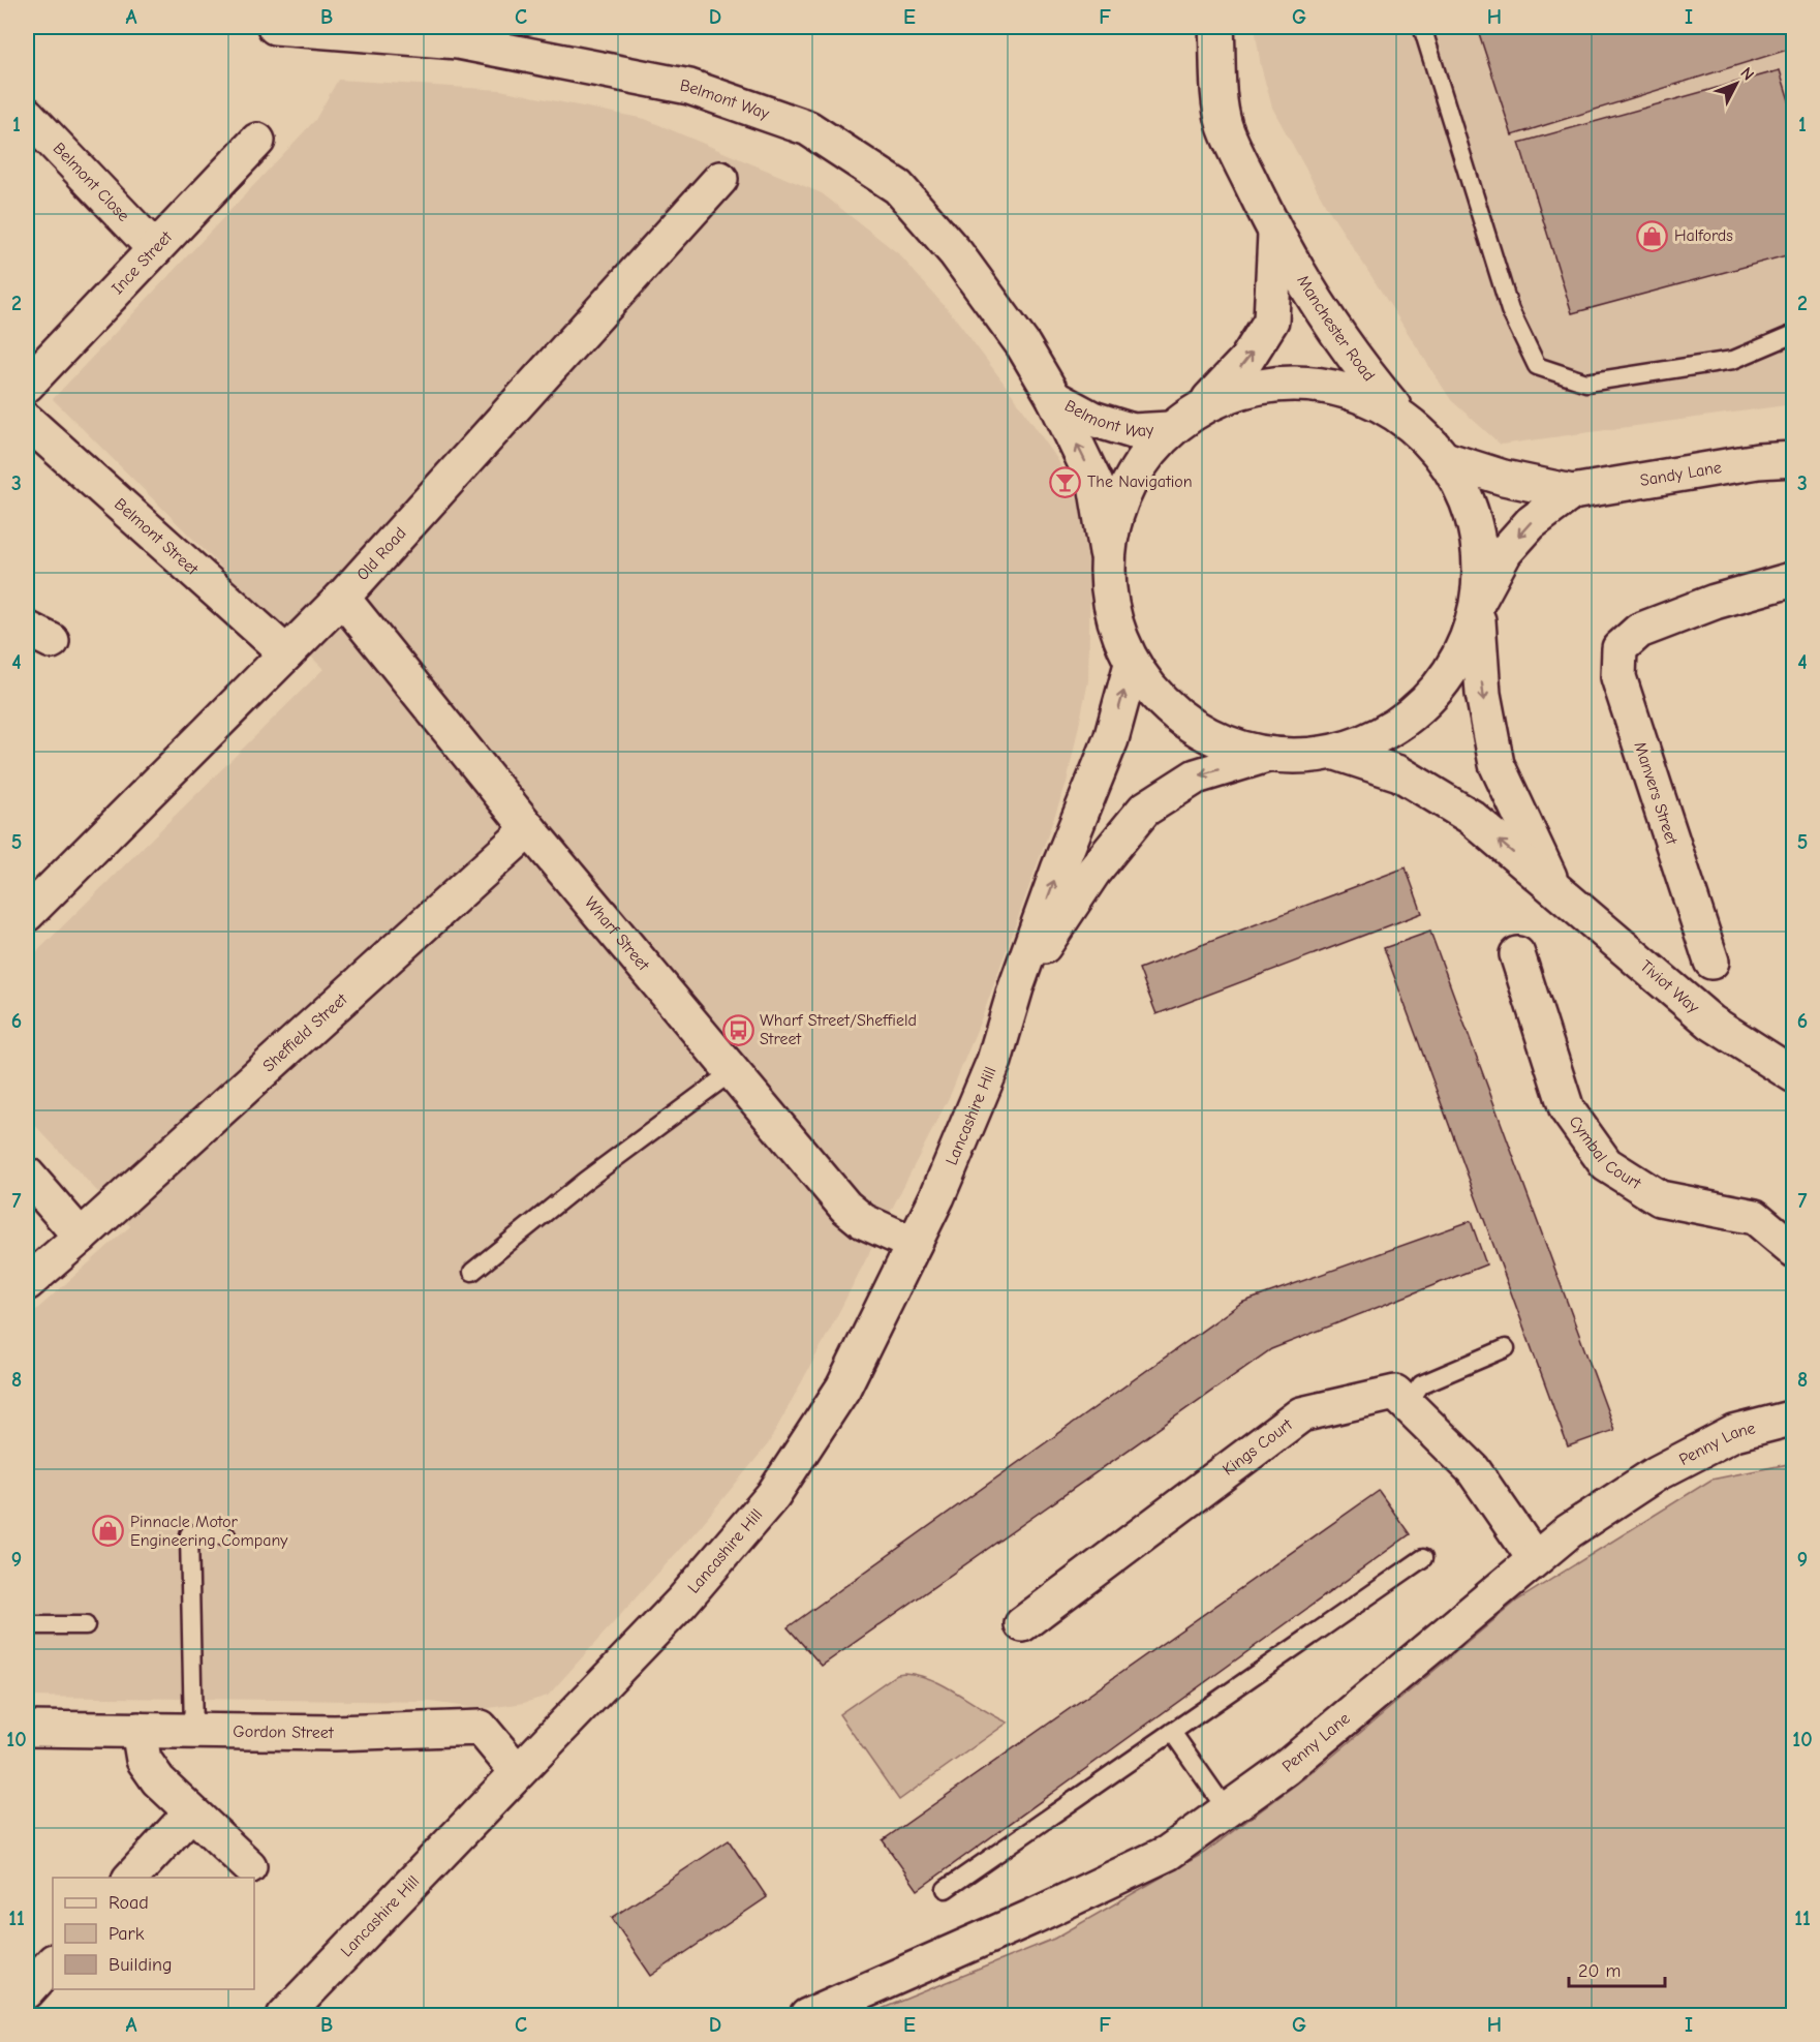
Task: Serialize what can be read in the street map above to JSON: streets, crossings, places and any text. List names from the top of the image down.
{
  "streets": {
    "street": [
      "Belmont Way",
      "Belmont Close",
      "Ince Street",
      "Manchester Road",
      "Sandy Lane",
      "Belmont Street",
      "Old Road",
      "Manvers Street",
      "Wharf Street",
      "Tiviot Way",
      "Sheffield Street",
      "Lancashire Hill",
      "Cymbal Court",
      "Penny Lane",
      "Kings Court",
      "Gordon Street"
    ]
  },
  "crossings": [
    ["Belmont Way", "Lancashire Hill"],
    ["Belmont Close", "Ince Street"],
    ["Sandy Lane", "Tiviot Way"],
    ["Belmont Street", "Old Road"],
    ["Old Road", "Wharf Street"],
    ["Wharf Street", "Sheffield Street"],
    ["Wharf Street", "Lancashire Hill"],
    ["Lancashire Hill", "Gordon Street"],
    ["Penny Lane", "Kings Court"]
  ],
  "places": {
    "shop": ["Halfords", "Pinnacle Motor Engineering Company"],
    "bar": ["The Navigation"],
    "bus stop": ["Wharf Street/Sheffield Street"]
  },
  "legend": ["Road", "Park", "Building"],
  "scale_bar": "20 m",
  "north": "top right",
  "grid": {
    "columns": [
      "A",
      "B",
      "C",
      "D",
      "E",
      "F",
      "G",
      "H",
      "I"
    ],
    "rows": [
      "1",
      "2",
      "3",
      "4",
      "5",
      "6",
      "7",
      "8",
      "9",
      "10",
      "11"
    ]
  }
}
